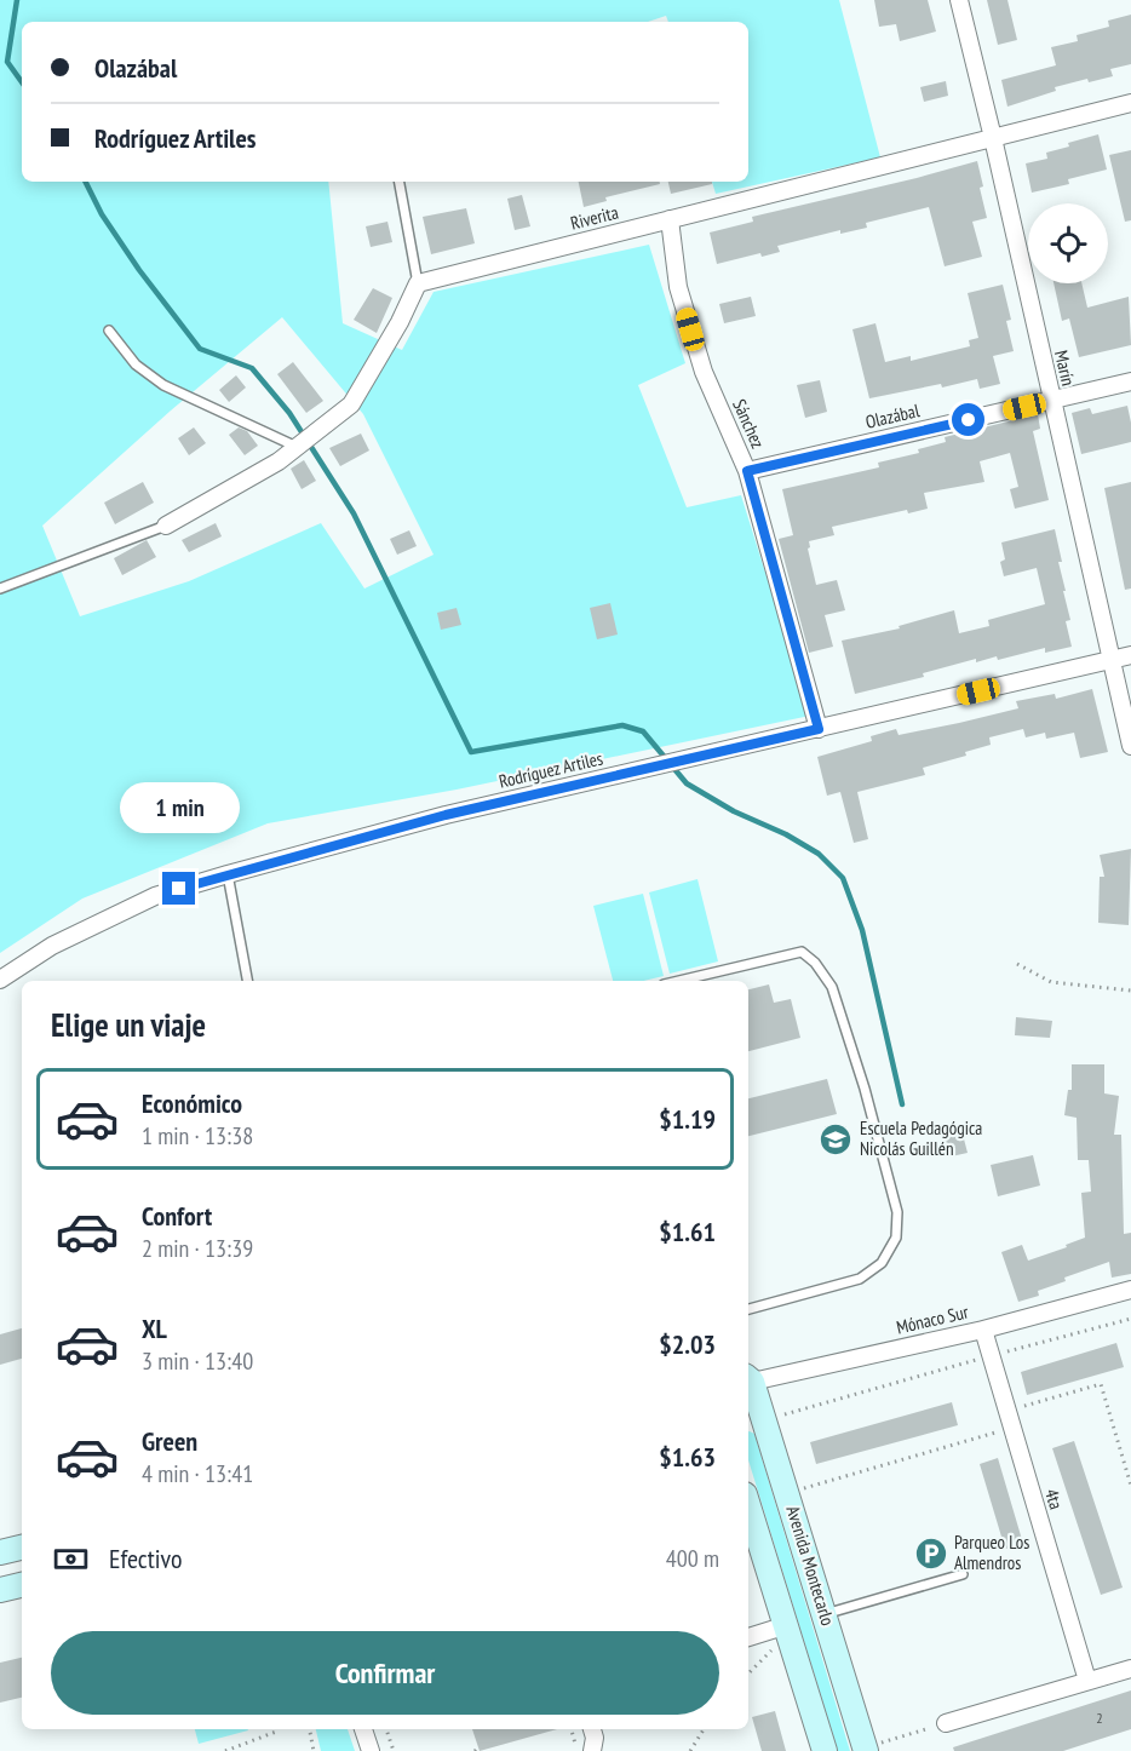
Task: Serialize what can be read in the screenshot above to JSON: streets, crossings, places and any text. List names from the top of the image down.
{
  "streets": {
    "main road": ["Avenida Montecarlo"],
    "street": [
      "Riverita",
      "Marín",
      "Olazábal",
      "Sánchez",
      "Rodríguez Artiles",
      "Mónaco Sur",
      "4ta"
    ]
  },
  "crossings": [
    ["Riverita", "Marín"],
    ["Riverita", "Sánchez"],
    ["Marín", "Olazábal"],
    ["Marín", "Rodríguez Artiles"],
    ["Olazábal", "Sánchez"],
    ["Sánchez", "Rodríguez Artiles"],
    ["Mónaco Sur", "4ta"]
  ],
  "places": {
    "school or university": ["Escuela Pedagógica Nicolás Guillén"],
    "parking": ["Parqueo Los Almendros"]
  },
  "house_numbers": ["2"],
  "page": {
    "banner": ["Olazábal", "Rodríguez Artiles"],
    "bubble": "1 min",
    "heading": "Elige un viaje",
    "list": [
      {
        "name": "Económico",
        "note": "1 min · 13:38",
        "value": "$1.19"
      },
      {
        "name": "Confort",
        "note": "2 min · 13:39",
        "value": "$1.61"
      },
      {
        "name": "XL",
        "note": "3 min · 13:40",
        "value": "$2.03"
      },
      {
        "name": "Green",
        "note": "4 min · 13:41",
        "value": "$1.63"
      }
    ],
    "pay": ["Efectivo", "400 m"],
    "buttons": "Confirmar"
  }
}
